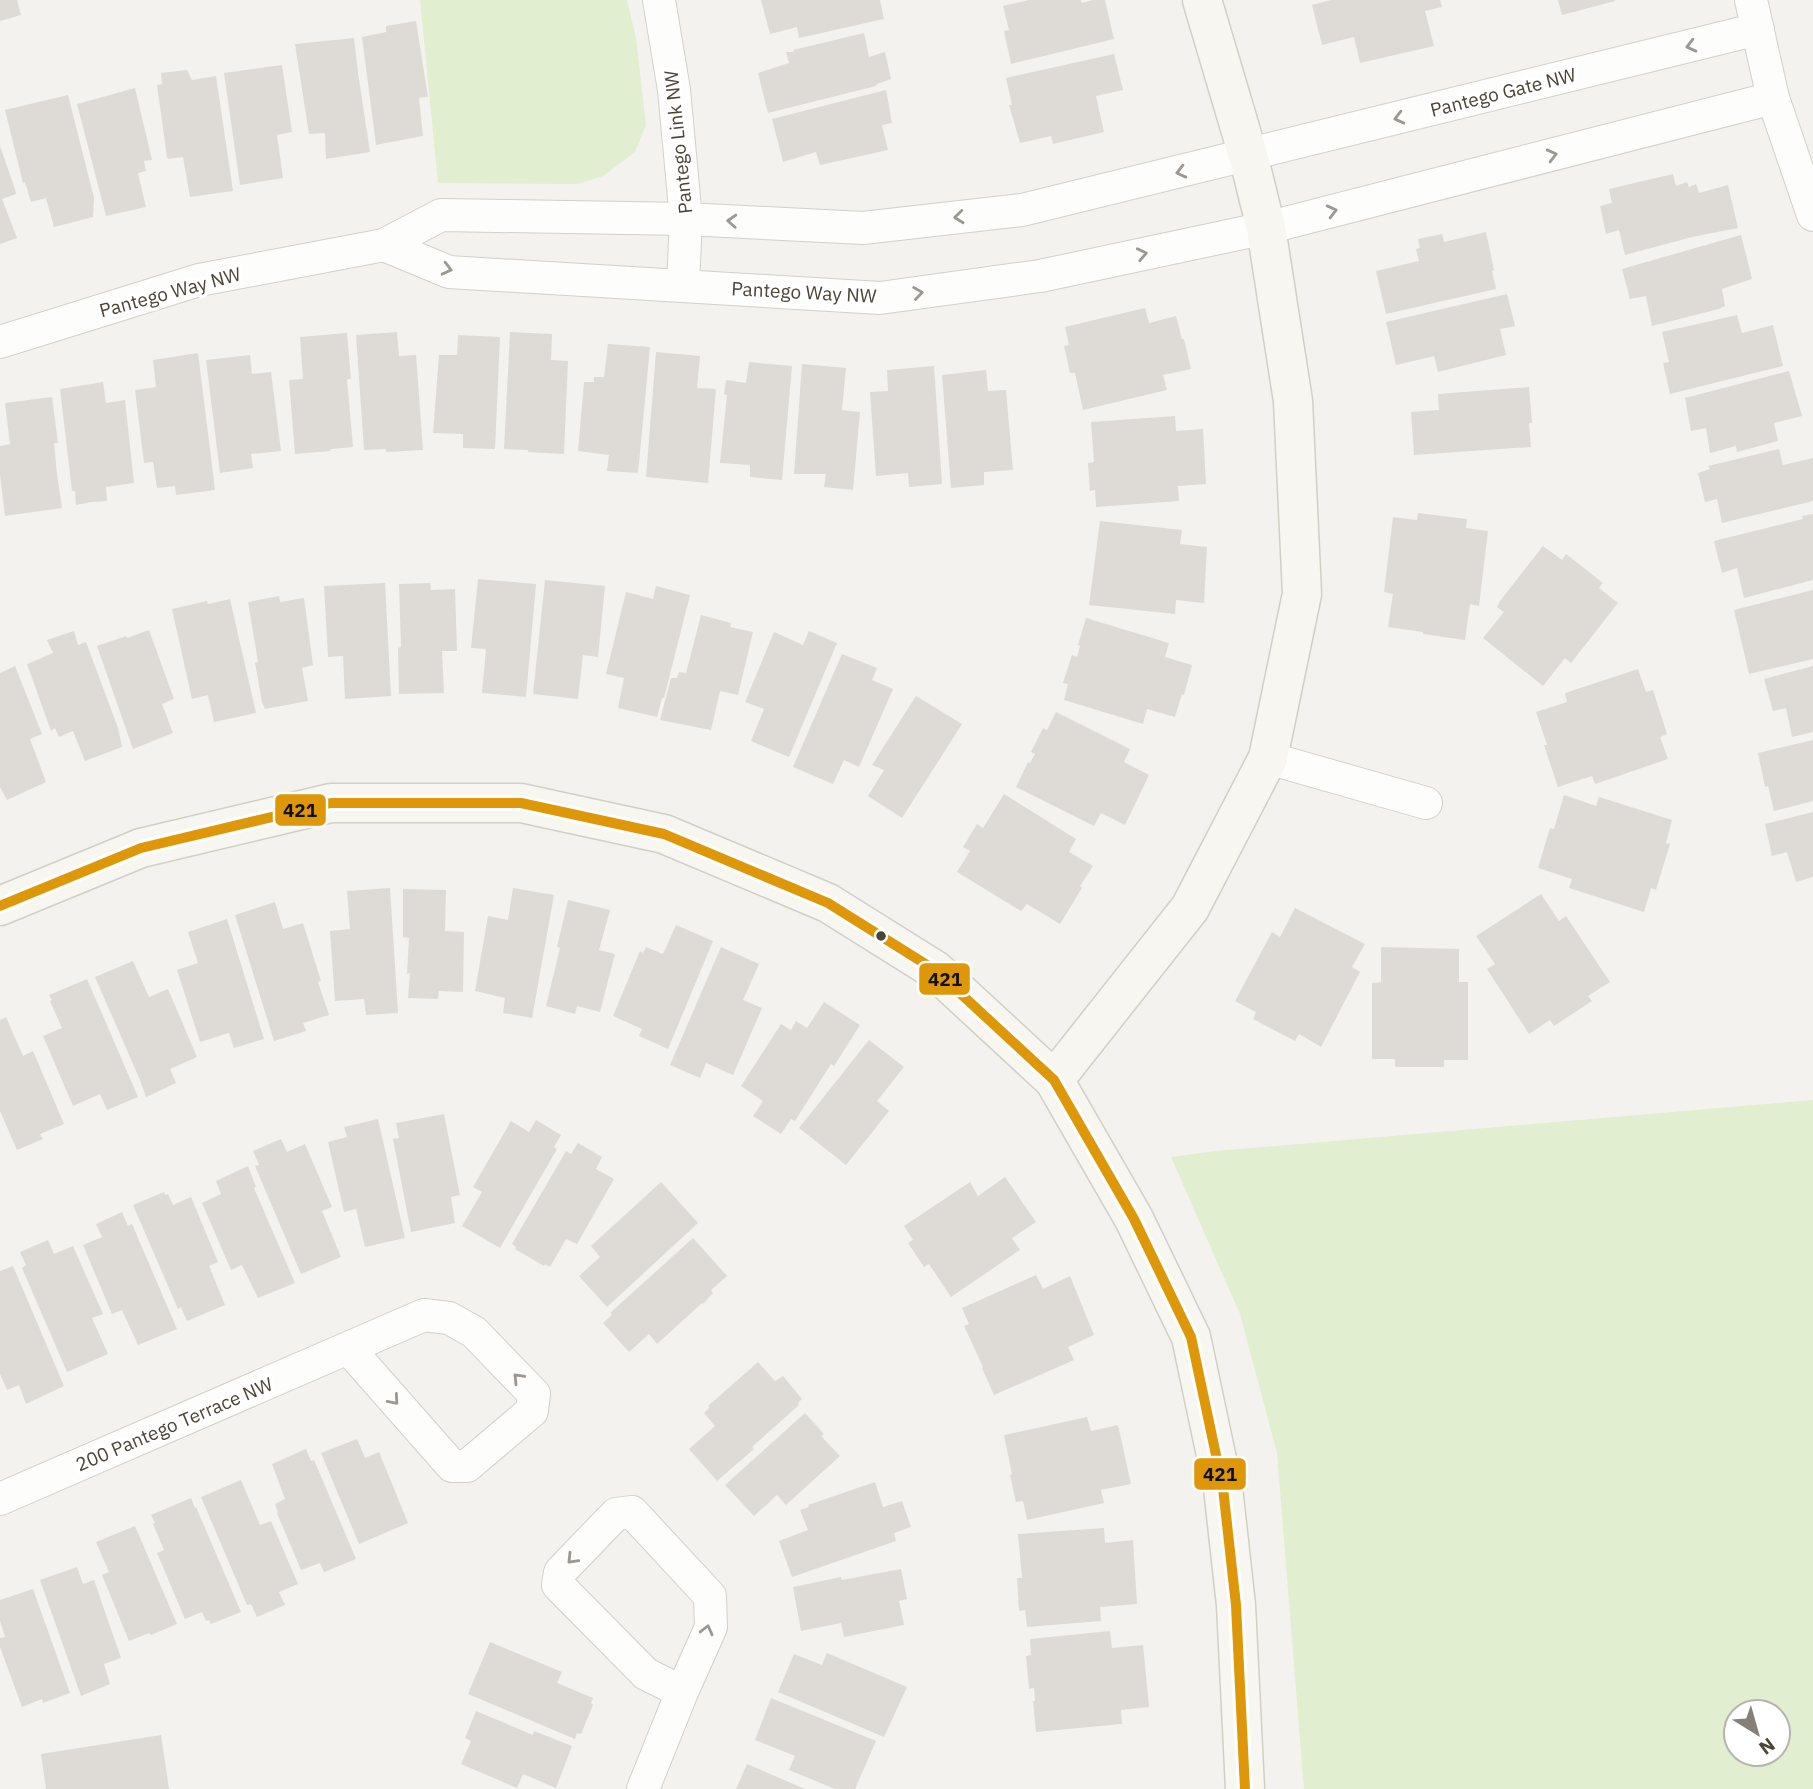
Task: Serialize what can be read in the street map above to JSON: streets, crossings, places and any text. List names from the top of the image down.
{
  "streets": {
    "street": [
      "Pantego Gate NW",
      "Pantego Link NW",
      "Pantego Way NW",
      "200 Pantego Terrace NW"
    ]
  },
  "crossings": [
    ["Pantego Gate NW", "Pantego Way NW"],
    ["Pantego Link NW", "Pantego Way NW"]
  ],
  "lines": ["transit line 421"],
  "north": "bottom right"
}
